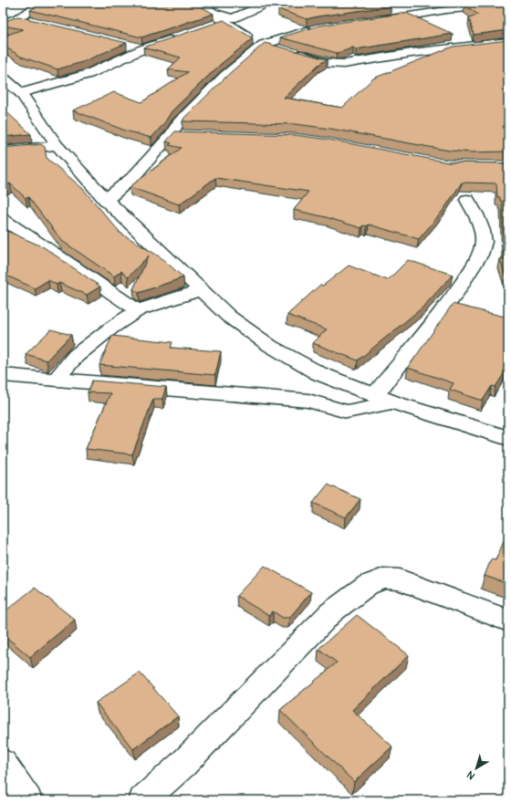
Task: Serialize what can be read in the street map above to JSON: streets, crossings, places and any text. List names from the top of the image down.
{
  "north": "bottom left"
}
